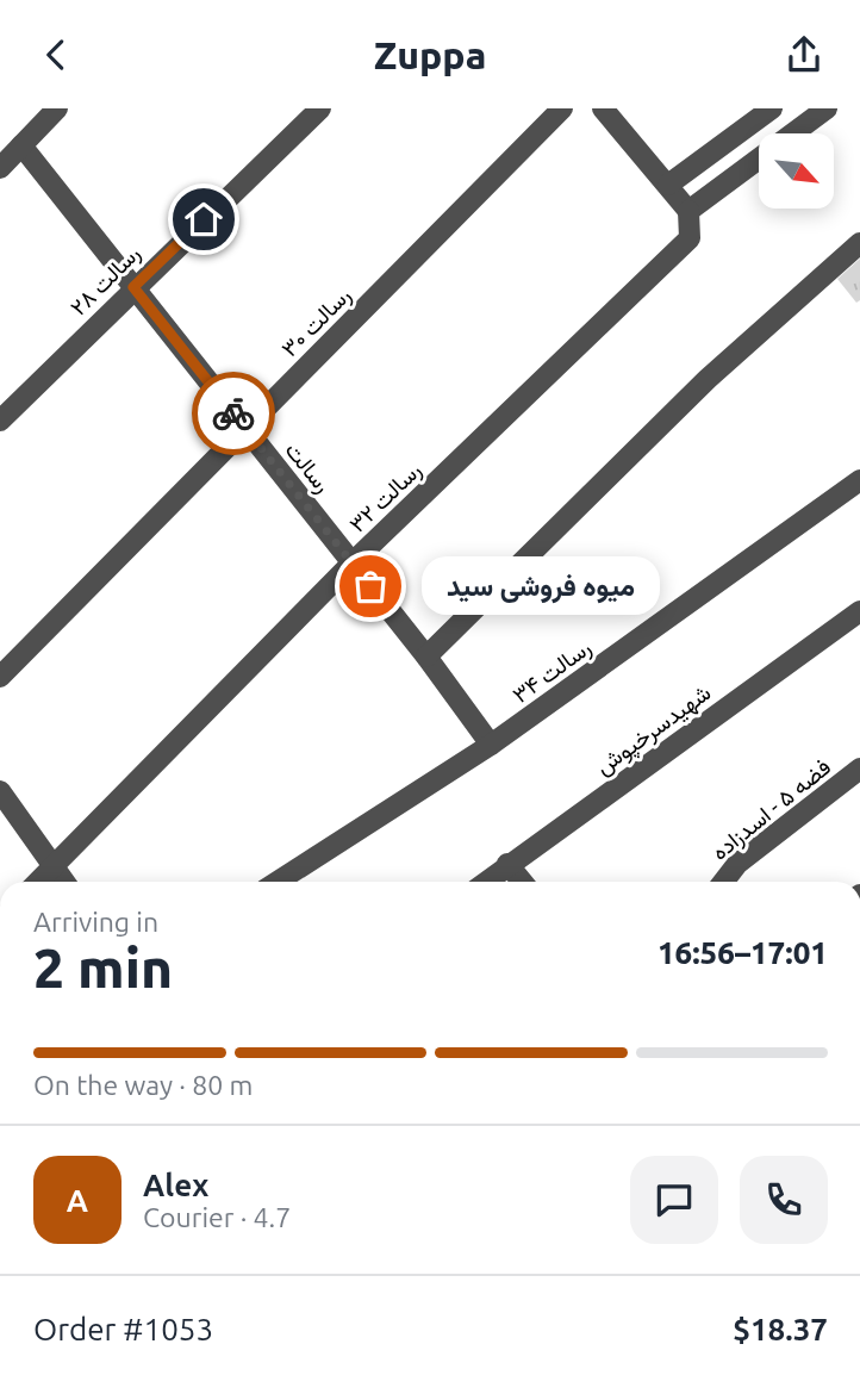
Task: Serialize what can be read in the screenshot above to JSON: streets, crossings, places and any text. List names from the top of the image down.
{
  "streets": {
    "street": [
      "رسالت ۲۸",
      "رسالت ۳۰",
      "رسالت",
      "رسالت ۳۲",
      "رسالت ۳۴",
      "شهیدسرخپوش",
      "فضه ۵ - اسدزاده"
    ]
  },
  "crossings": [
    ["رسالت ۲۸", "رسالت"],
    ["رسالت ۳۰", "رسالت"],
    ["رسالت", "رسالت ۳۲"],
    ["رسالت", "رسالت ۳۴"]
  ],
  "places": ["میوه فروشی سید"],
  "north": "bottom right",
  "page": {
    "header": "Zuppa",
    "bubble": "میوه فروشی سید",
    "heading": ["2 min", "Arriving in", "16:56–17:01"],
    "panel": [
      "Alex",
      "Courier · 4.7",
      "Order #1053",
      "$18.37"
    ],
    "bar": "On the way · 80 m",
    "round": "A"
  }
}
